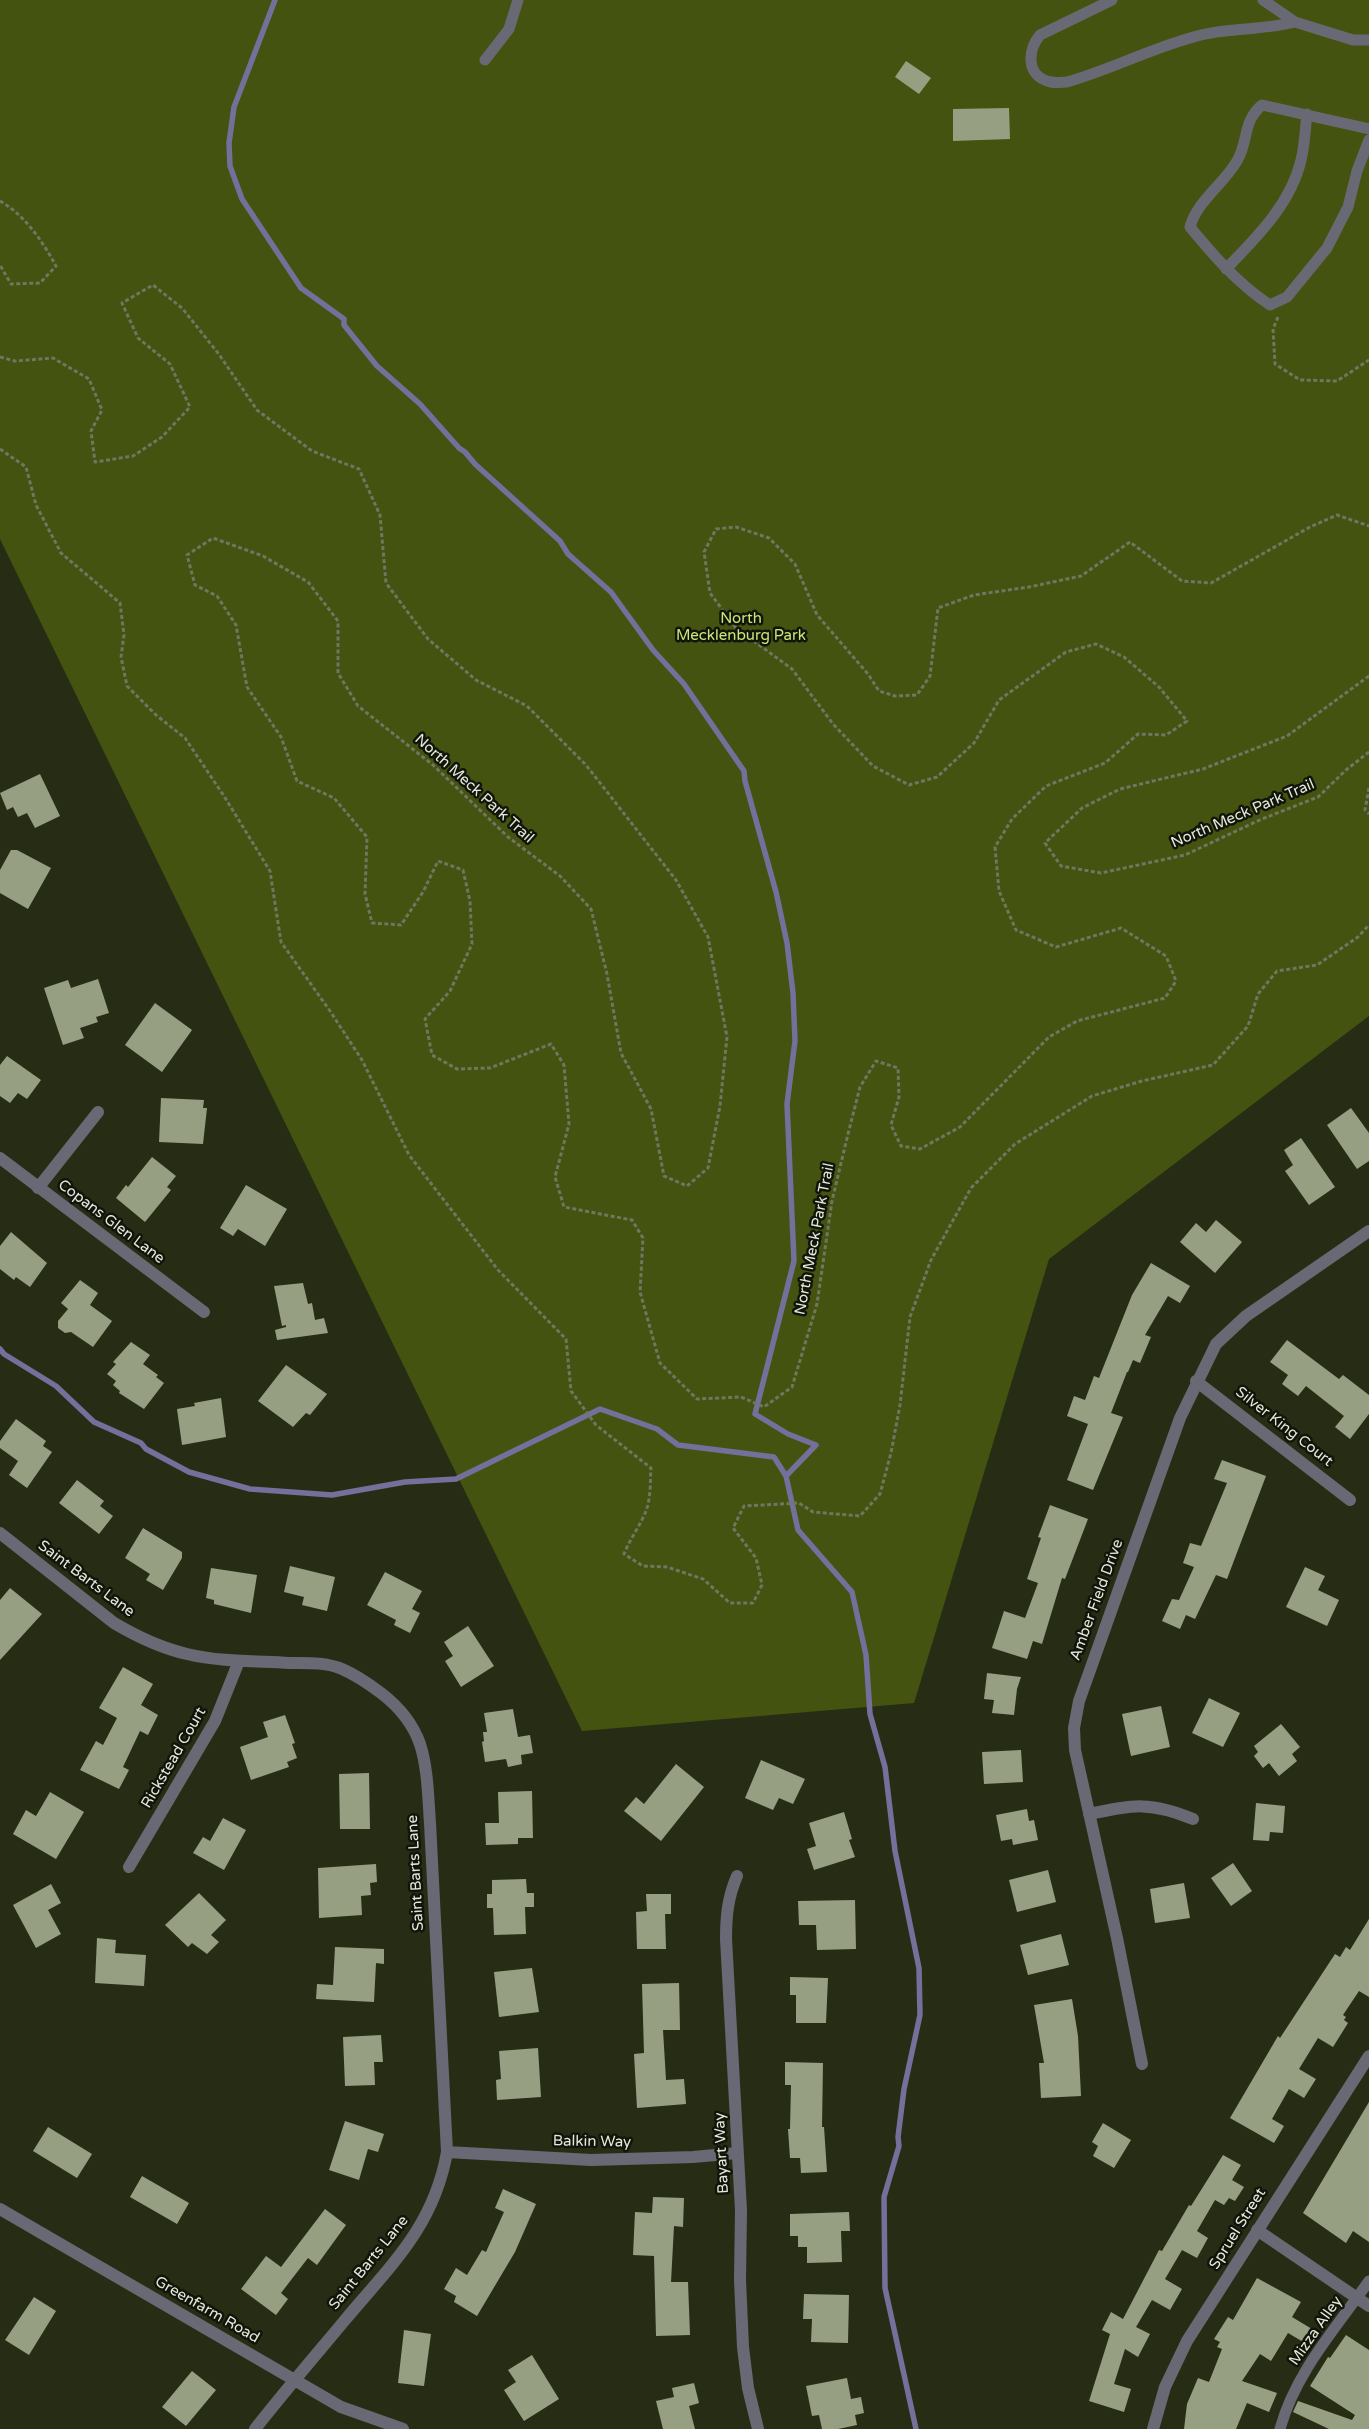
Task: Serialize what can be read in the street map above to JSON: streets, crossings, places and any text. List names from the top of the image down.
{
  "streets": {
    "street": [
      "Copans Glen Lane",
      "Silver King Court",
      "Saint Barts Lane",
      "Amber Field Drive",
      "Rickstead Court",
      "Balkin Way",
      "Bayart Way",
      "Spruel Street",
      "Greenfarm Road"
    ],
    "lane": ["Mizza Alley"],
    "path": ["North Meck Park Trail"]
  },
  "crossings": [
    ["Silver King Court", "Amber Field Drive"],
    ["Saint Barts Lane", "Rickstead Court"],
    ["Saint Barts Lane", "Balkin Way"],
    ["Saint Barts Lane", "Greenfarm Road"],
    ["Balkin Way", "Bayart Way"]
  ],
  "parks": ["North Mecklenburg Park"]
}
